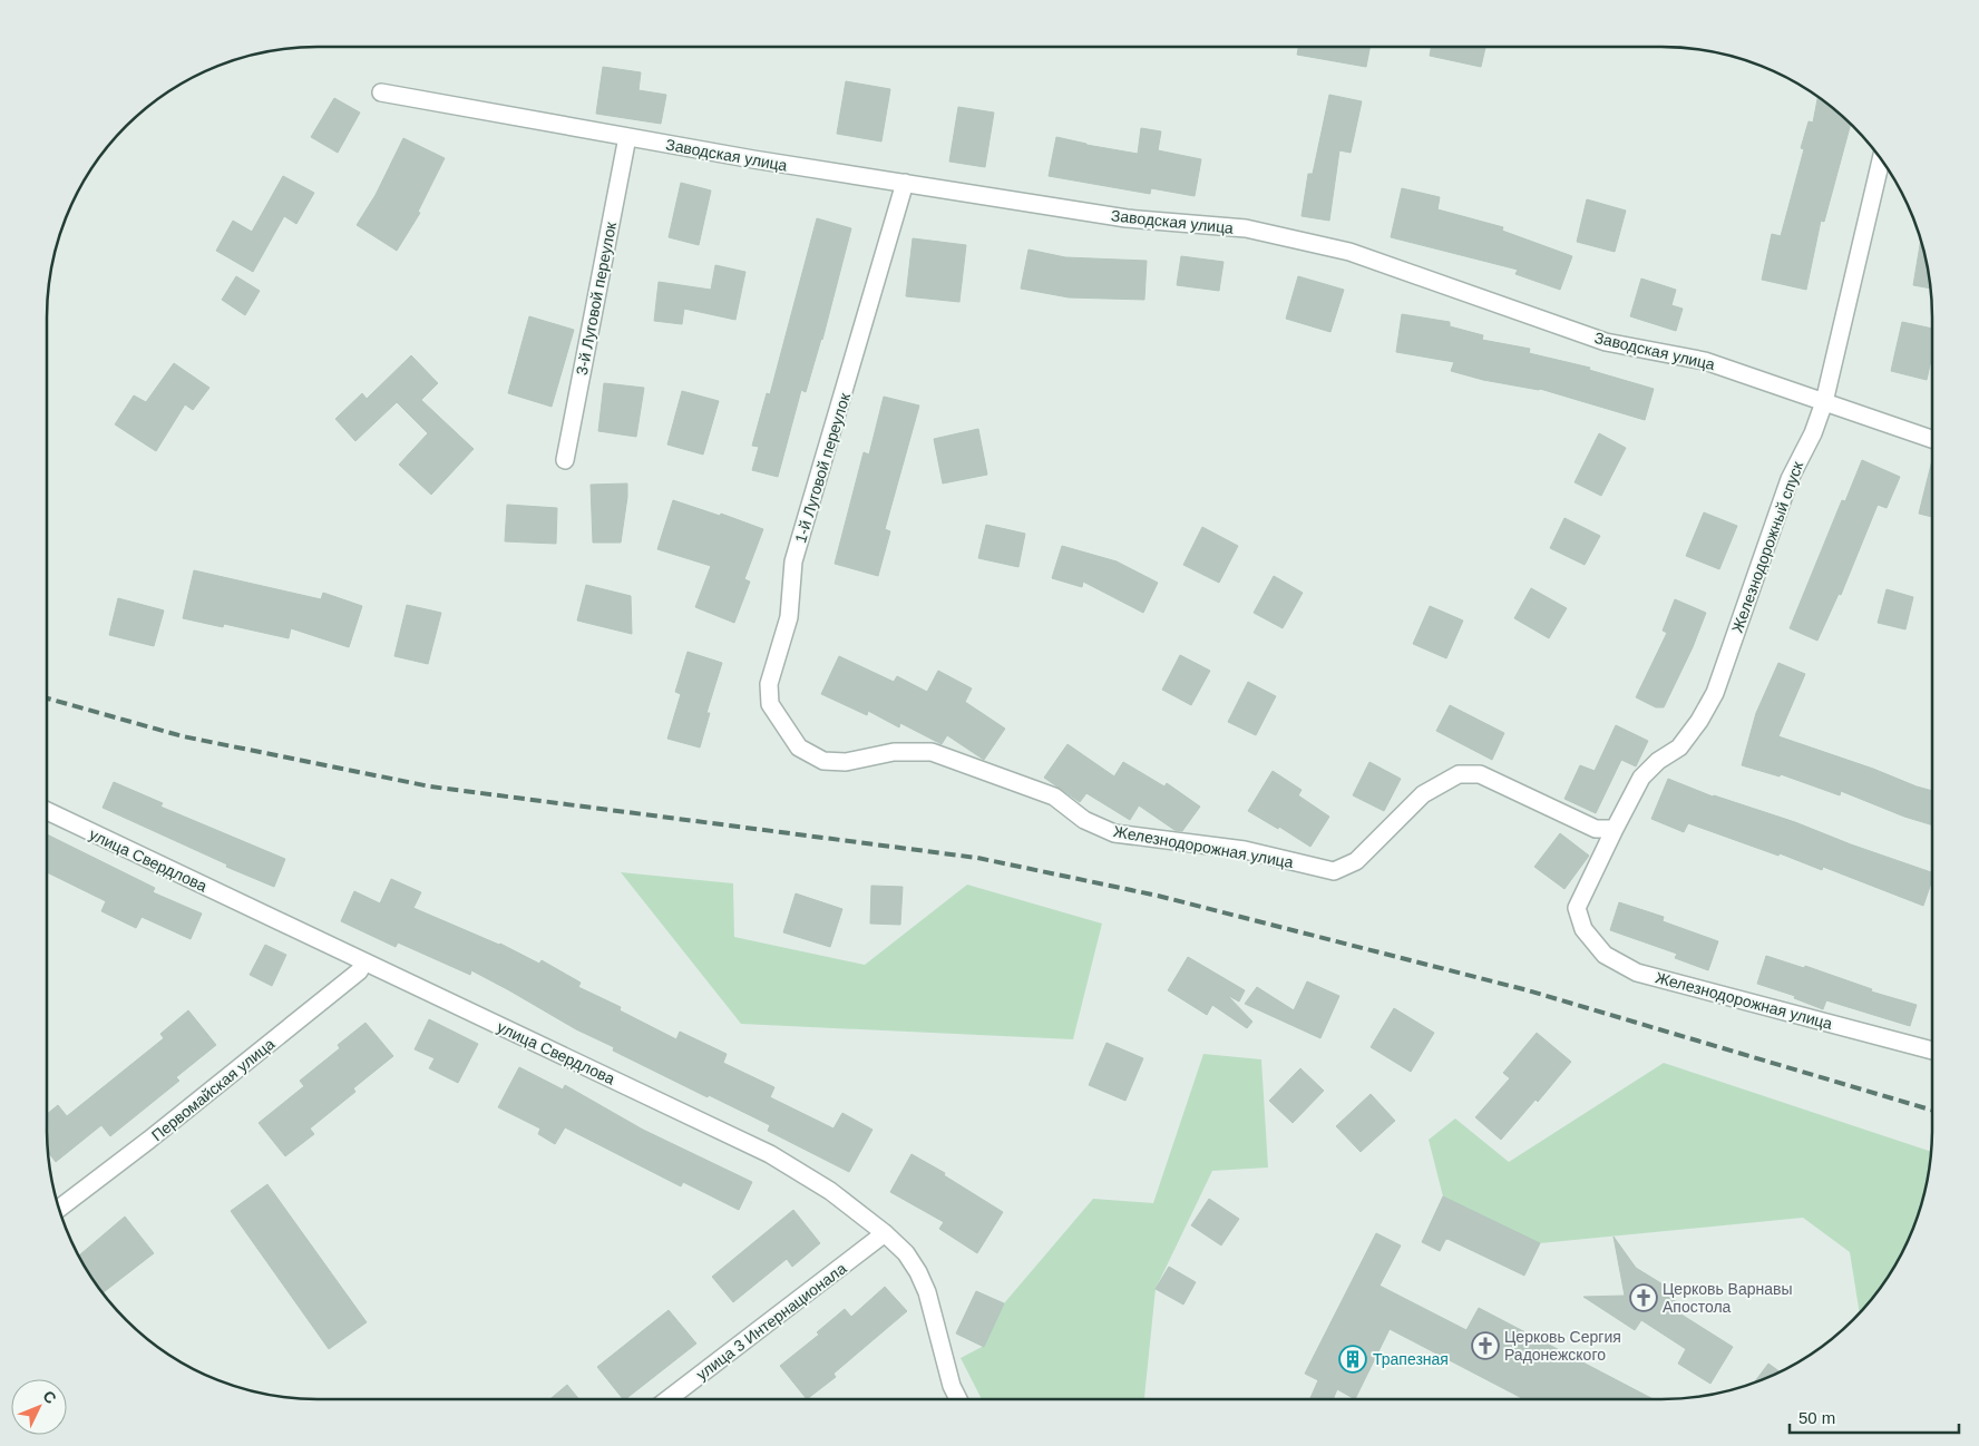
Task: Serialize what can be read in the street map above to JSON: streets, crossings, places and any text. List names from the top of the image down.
{
  "streets": {
    "street": [
      "Заводская улица",
      "3-й Луговой переулок",
      "1-й Луговой переулок",
      "Железнодорожный спуск",
      "Железнодорожная улица",
      "улица Свердлова",
      "Первомайская улица",
      "улица 3 Интернационала"
    ]
  },
  "crossings": [
    ["Заводская улица", "3-й Луговой переулок"],
    ["Заводская улица", "1-й Луговой переулок"],
    ["Заводская улица", "Железнодорожный спуск"],
    ["1-й Луговой переулок", "Железнодорожная улица"],
    ["Железнодорожный спуск", "Железнодорожная улица"],
    ["улица Свердлова", "Первомайская улица"],
    ["улица Свердлова", "улица 3 Интернационала"]
  ],
  "places": {
    "church": ["Церковь Варнавы Апостола", "Церковь Сергия Радонежского"],
    "building": ["Трапезная"]
  },
  "scale_bar": "50 m",
  "north": "top right"
}
